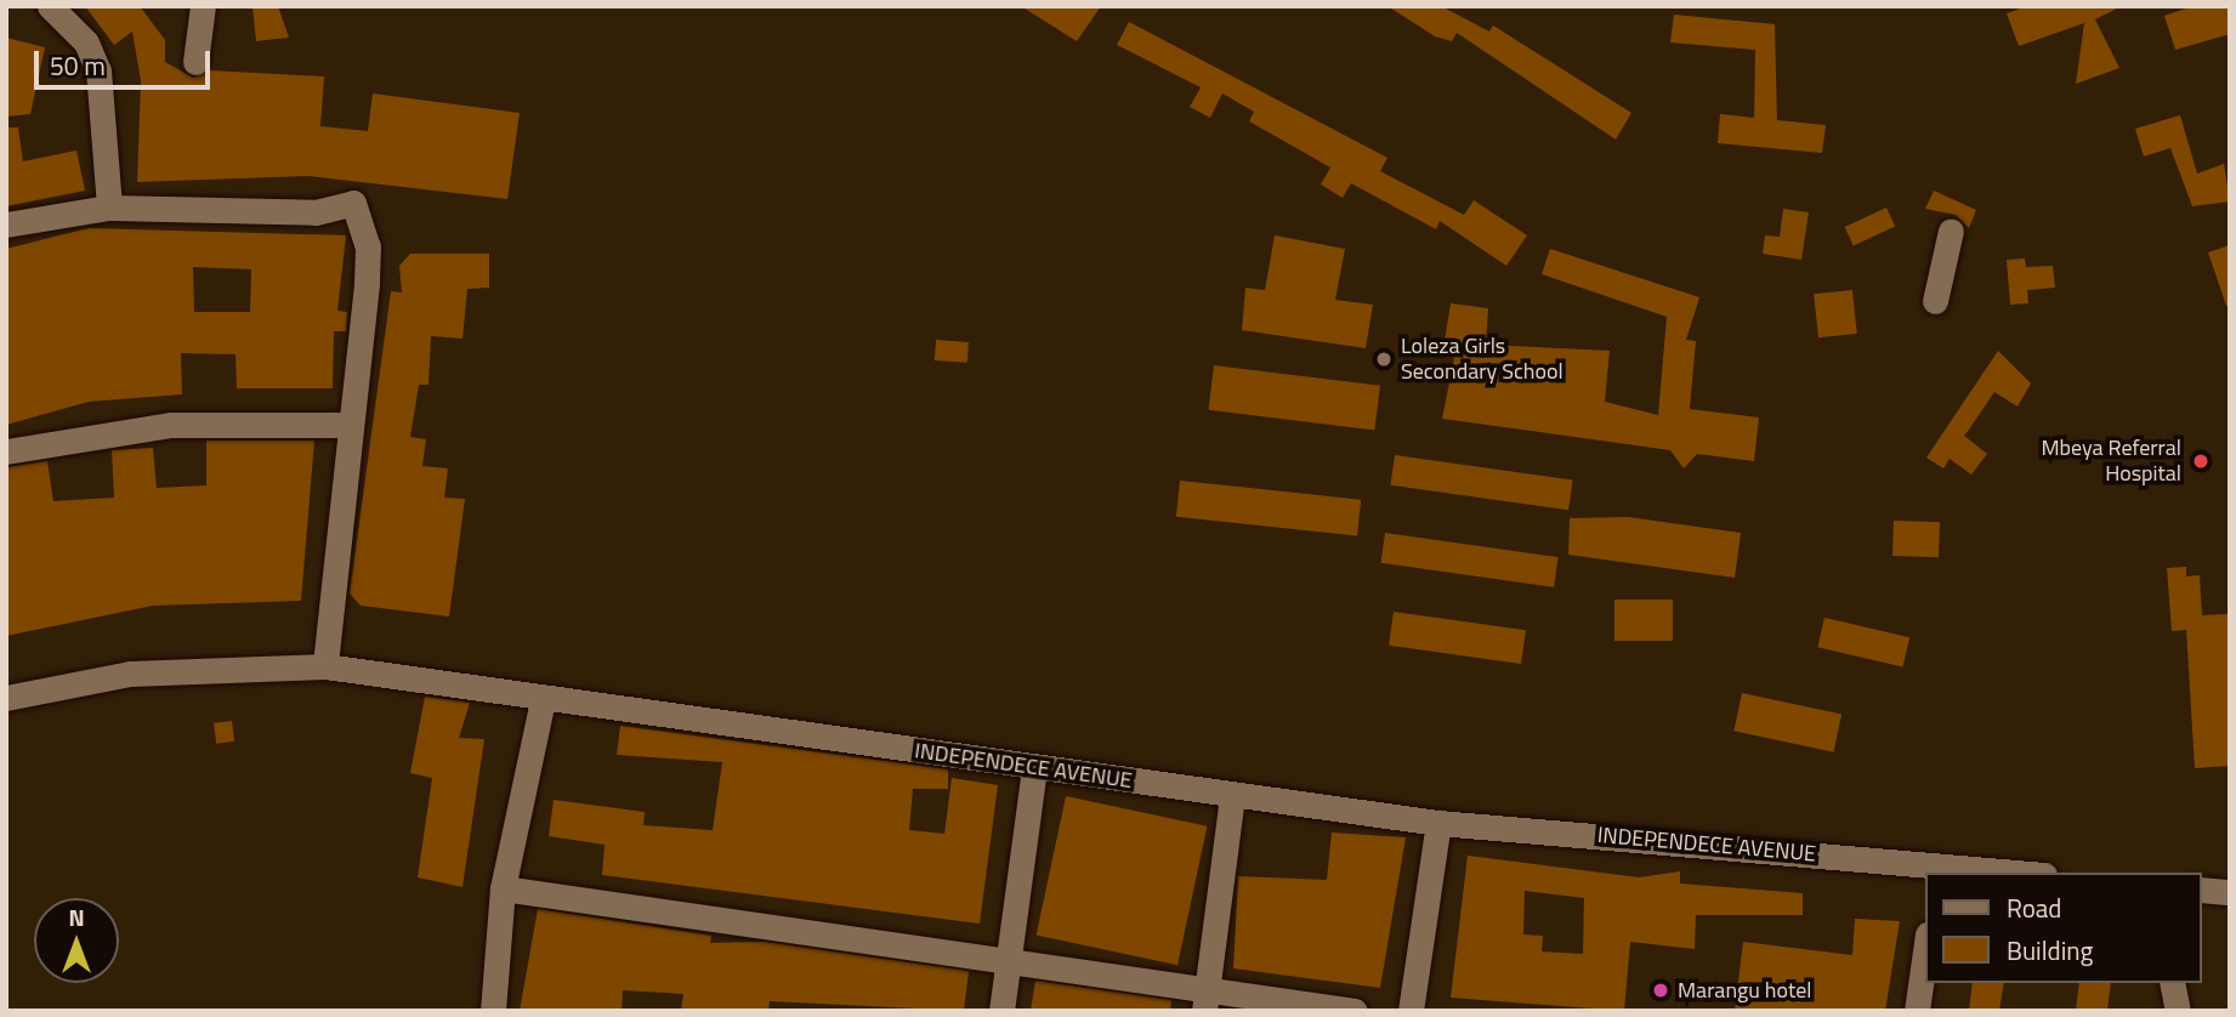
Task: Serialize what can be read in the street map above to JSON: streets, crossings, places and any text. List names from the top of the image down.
{
  "streets": {
    "street": ["INDEPENDECE AVENUE"]
  },
  "places": ["Loleza Girls Secondary School", "Mbeya Referral Hospital", "Marangu hotel"],
  "legend": ["Road", "Building"],
  "scale_bar": "50 m",
  "north": "top"
}
